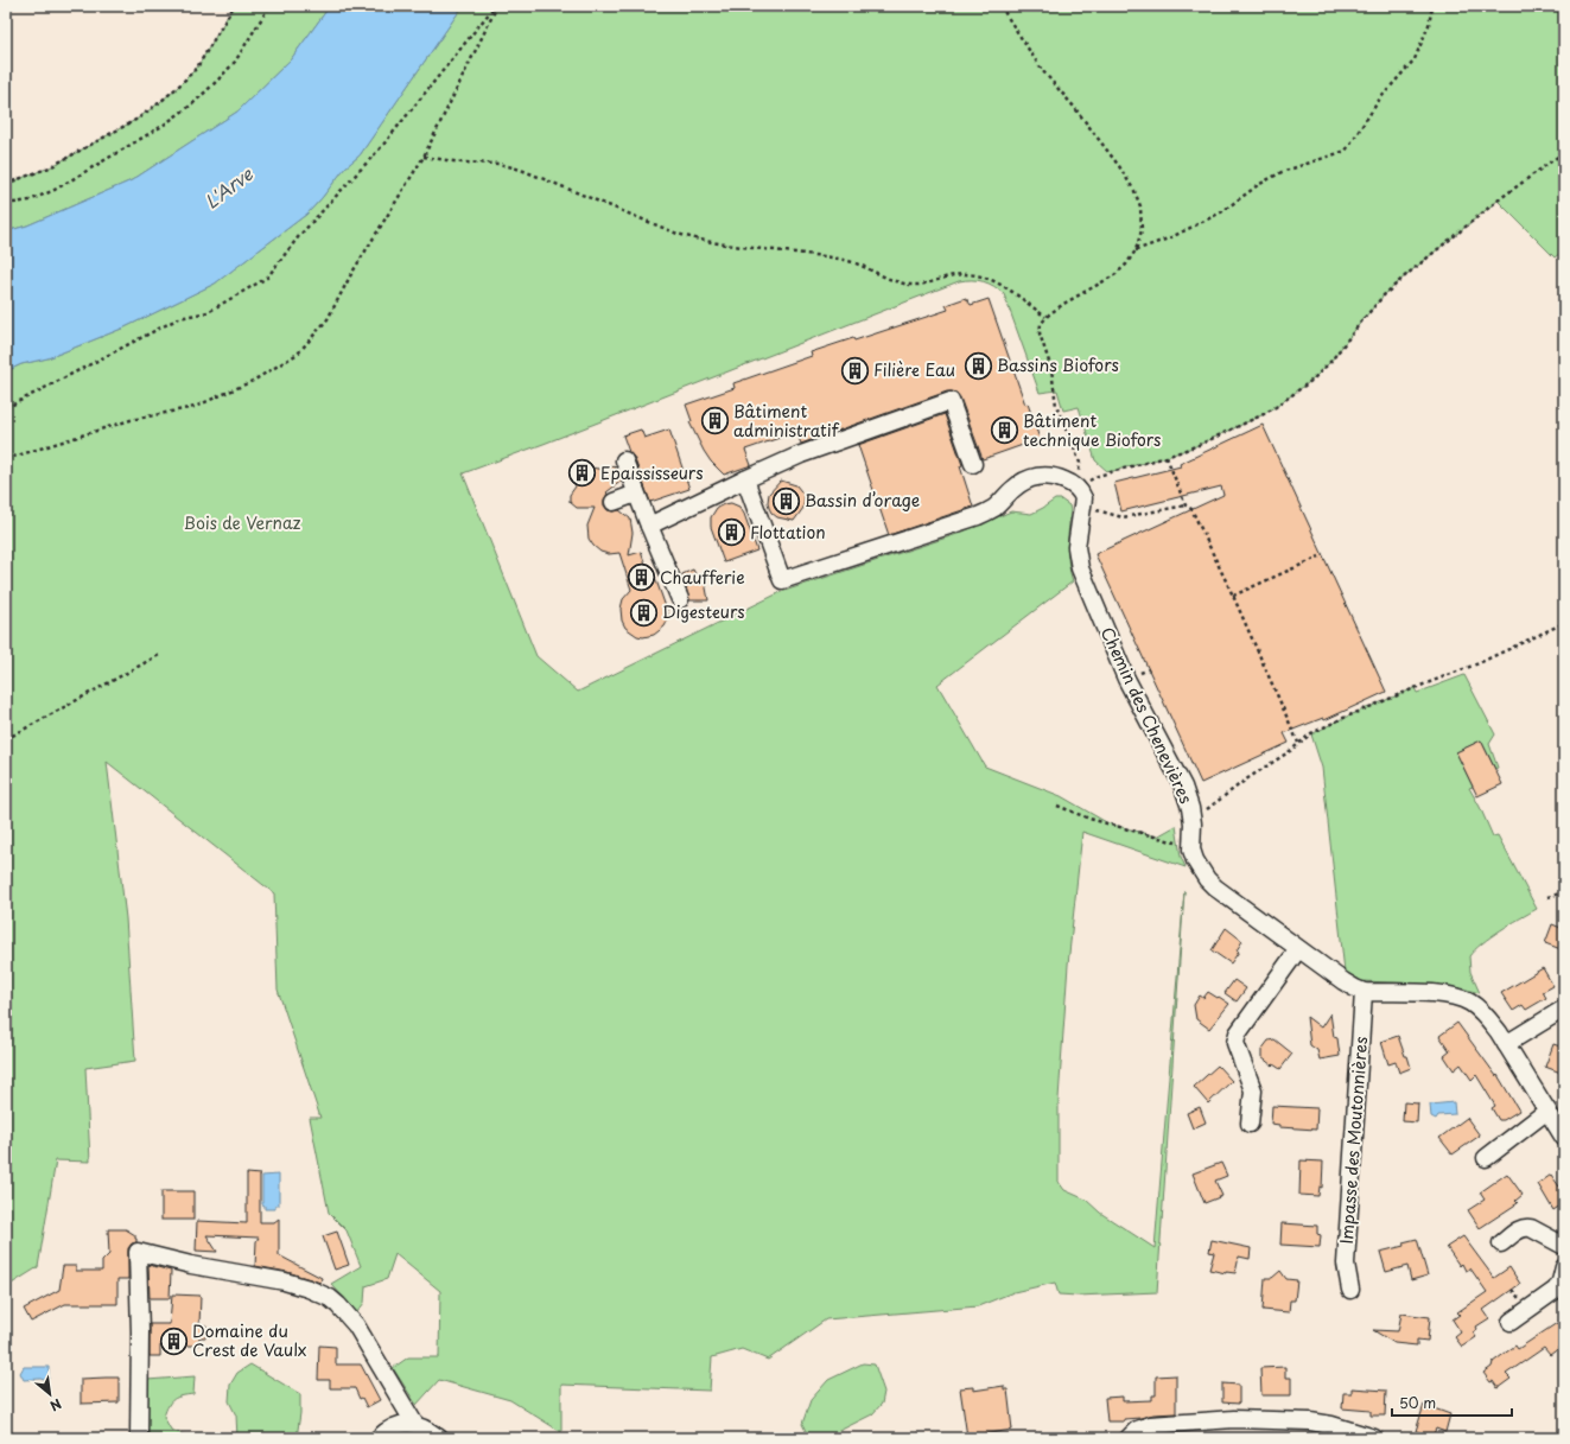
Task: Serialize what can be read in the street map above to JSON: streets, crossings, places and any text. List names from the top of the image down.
{
  "streets": {
    "street": ["Chemin des Chenevières", "Impasse des Moutonnières"]
  },
  "water": ["L'Arve"],
  "parks": ["Bois de Vernaz"],
  "places": {
    "building": [
      "Bassins Biofors",
      "Filière Eau",
      "Bâtiment administratif",
      "Bâtiment technique Biofors",
      "Epaississeurs",
      "Bassin d’orage",
      "Flottation",
      "Chaufferie",
      "Digesteurs",
      "Domaine du Crest de Vaulx"
    ]
  },
  "scale_bar": "50 m",
  "north": "bottom right"
}
